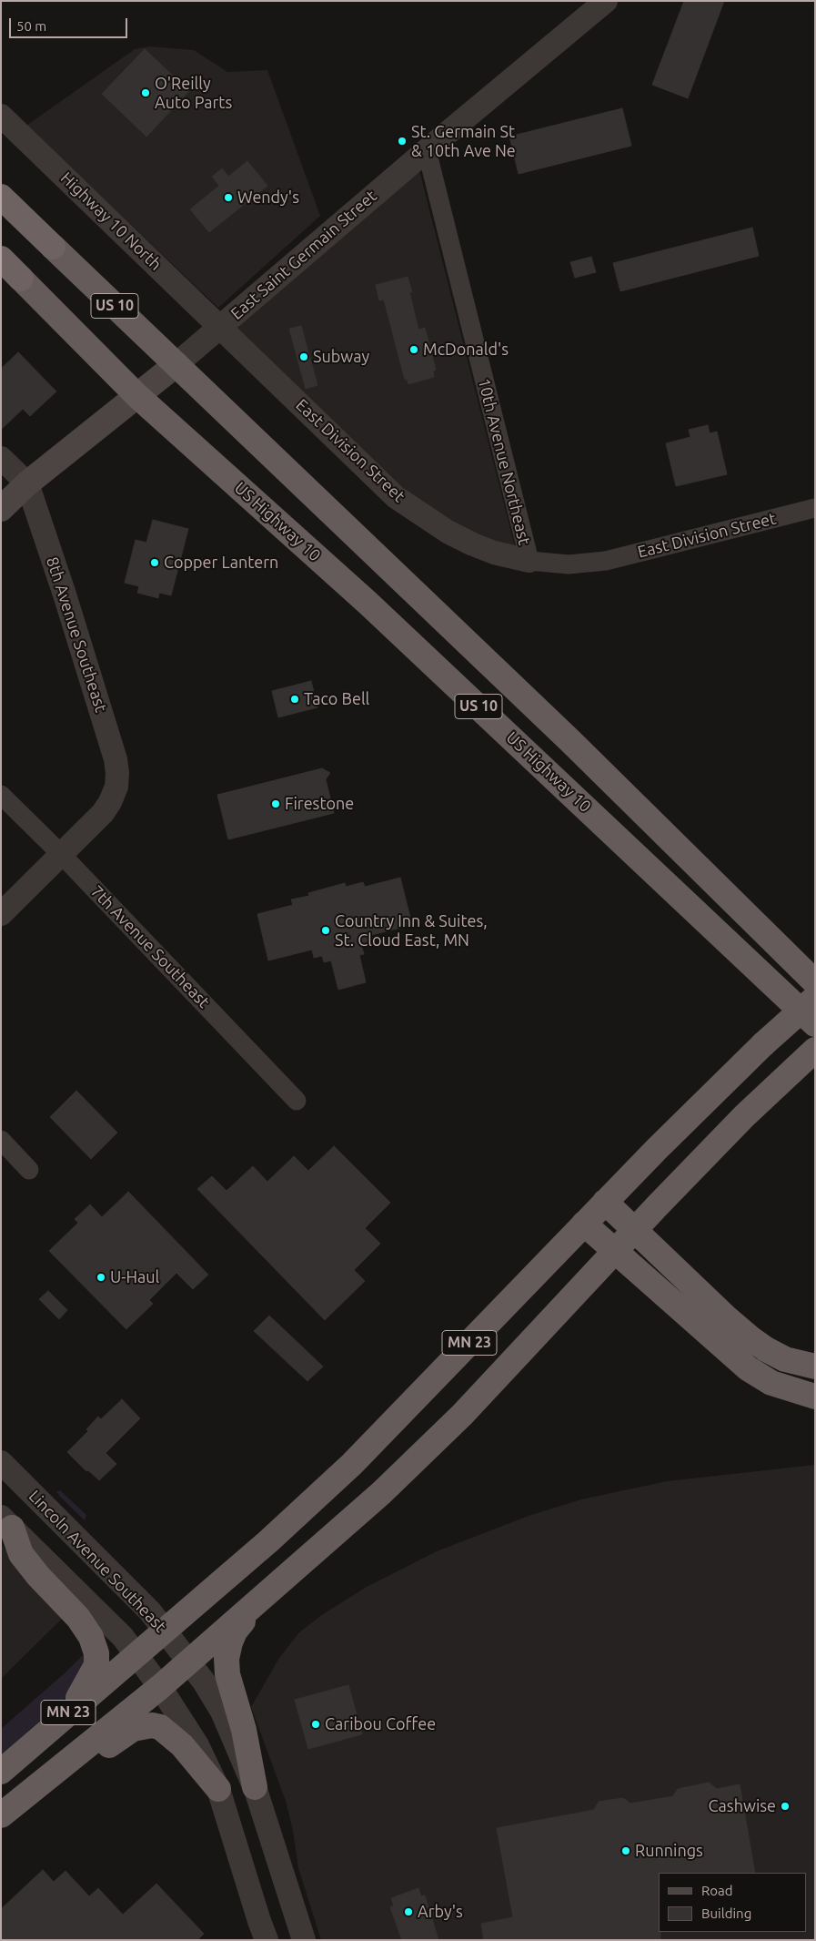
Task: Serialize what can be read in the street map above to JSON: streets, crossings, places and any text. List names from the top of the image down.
{
  "streets": {
    "highway": ["US 10", "US Highway 10", "MN 23"],
    "main road": ["East Saint Germain Street"],
    "street": [
      "Highway 10 North",
      "East Division Street",
      "10th Avenue Northeast",
      "8th Avenue Southeast",
      "7th Avenue Southeast",
      "Lincoln Avenue Southeast"
    ]
  },
  "crossings": [
    ["Highway 10 North", "East Saint Germain Street"],
    ["Highway 10 North", "East Division Street"],
    ["East Saint Germain Street", "US 10"],
    ["East Saint Germain Street", "East Division Street"],
    ["East Saint Germain Street", "10th Avenue Northeast"],
    ["East Saint Germain Street", "US Highway 10"],
    ["East Saint Germain Street", "8th Avenue Southeast"],
    ["US 10", "US Highway 10"],
    ["East Division Street", "10th Avenue Northeast"],
    ["8th Avenue Southeast", "7th Avenue Southeast"],
    ["MN 23", "Lincoln Avenue Southeast"]
  ],
  "places": [
    "O'Reilly Auto Parts",
    "St. Germain St & 10th Ave Ne",
    "Wendy's",
    "McDonald's",
    "Subway",
    "Copper Lantern",
    "Taco Bell",
    "Firestone",
    "Country Inn & Suites, St. Cloud East, MN",
    "U-Haul",
    "Caribou Coffee",
    "Cashwise",
    "Runnings",
    "Arby's"
  ],
  "legend": ["Road", "Building"],
  "scale_bar": "50 m"
}
